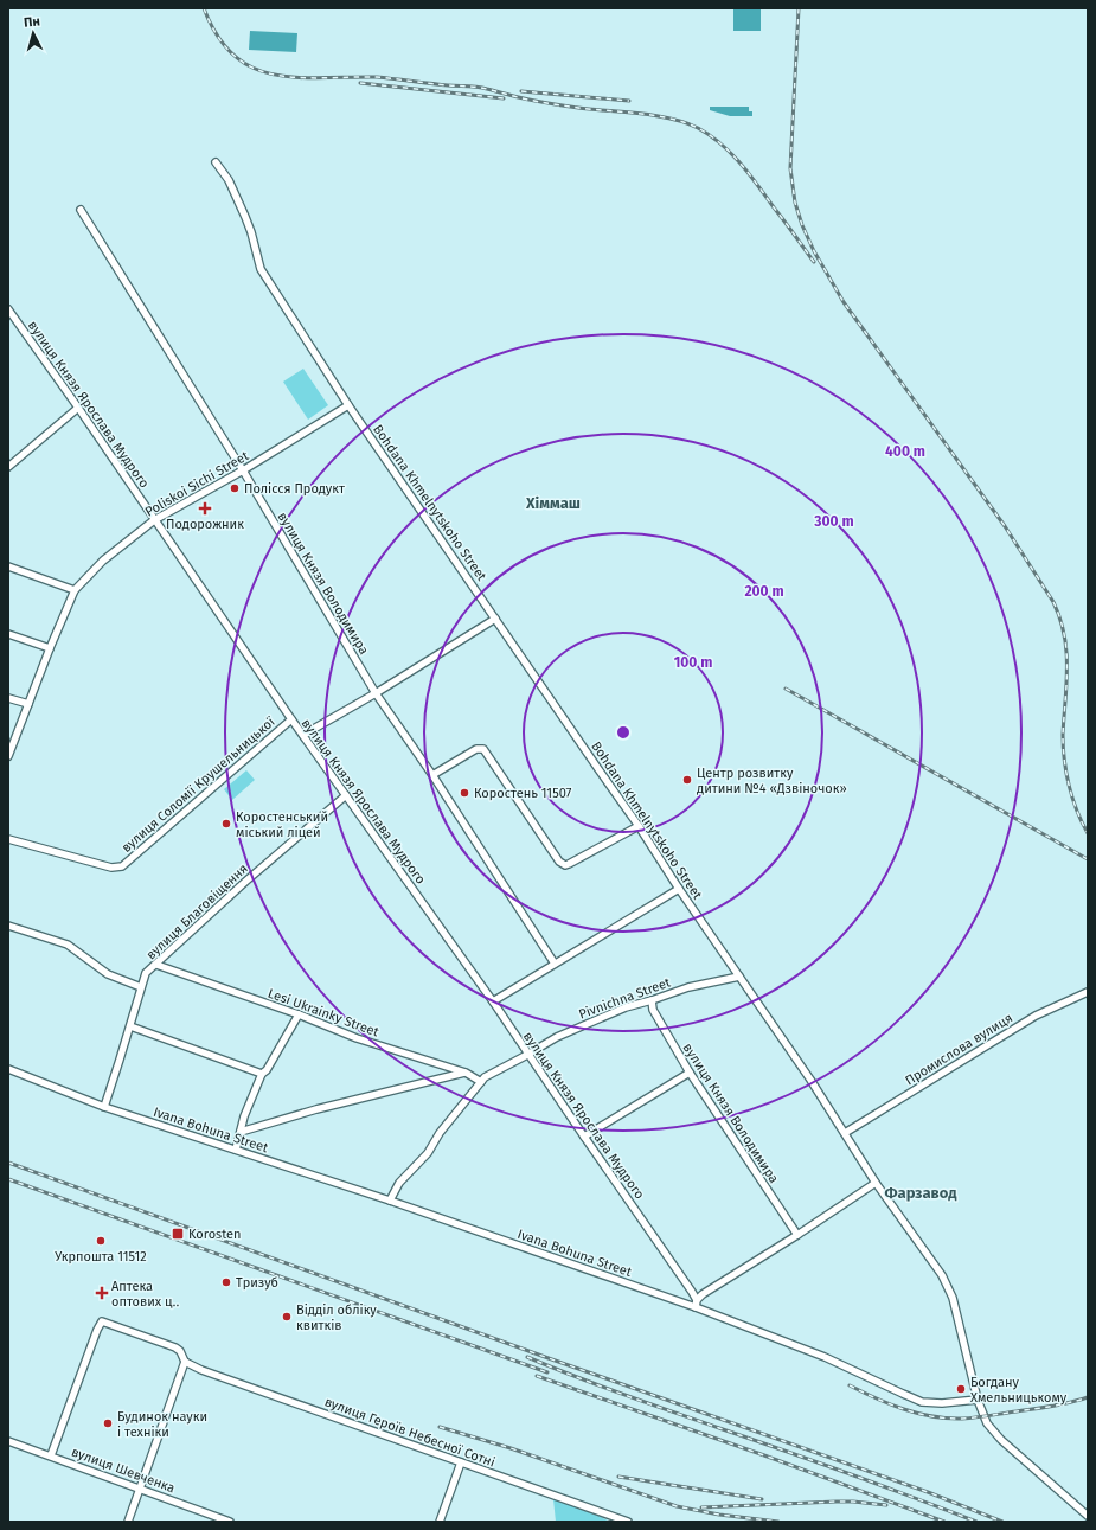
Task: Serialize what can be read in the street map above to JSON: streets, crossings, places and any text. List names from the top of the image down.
{
  "streets": {
    "street": [
      "вулиця Князя Ярослава Мудрого",
      "Poliskoi Sichi Street",
      "Bohdana Khmelnytskoho Street",
      "вулиця Князя Володимира",
      "вулиця Соломії Крушельницької",
      "вулиця Благовіщення",
      "Pivnichna Street",
      "Lesi Ukrainky Street",
      "Промислова вулиця",
      "Ivana Bohuna Street",
      "вулиця Героїв Небесної Сотні",
      "вулиця Шевченка"
    ]
  },
  "crossings": [
    ["вулиця Князя Ярослава Мудрого", "Poliskoi Sichi Street"],
    ["вулиця Князя Ярослава Мудрого", "вулиця Соломії Крушельницької"],
    ["вулиця Князя Ярослава Мудрого", "вулиця Благовіщення"],
    ["вулиця Князя Ярослава Мудрого", "Pivnichna Street"],
    ["вулиця Князя Ярослава Мудрого", "Ivana Bohuna Street"],
    ["Poliskoi Sichi Street", "Bohdana Khmelnytskoho Street"],
    ["Poliskoi Sichi Street", "вулиця Князя Володимира"],
    ["Bohdana Khmelnytskoho Street", "Pivnichna Street"],
    ["Bohdana Khmelnytskoho Street", "Промислова вулиця"],
    ["Bohdana Khmelnytskoho Street", "Ivana Bohuna Street"],
    ["вулиця Князя Володимира", "Pivnichna Street"],
    ["вулиця Благовіщення", "Lesi Ukrainky Street"],
    ["вулиця Благовіщення", "Ivana Bohuna Street"],
    ["Pivnichna Street", "Lesi Ukrainky Street"],
    ["Pivnichna Street", "Ivana Bohuna Street"]
  ],
  "districts": ["Хіммаш", "Фарзавод"],
  "places": {
    "other": [
      "Полісся Продукт",
      "Центр розвитку дитини №4 «Дзвіночок»",
      "Коростень 11507",
      "Коростенський міський ліцей",
      "Укрпошта 11512",
      "Тризуб",
      "Відділ обліку квитків",
      "Богдану Хмельницькому",
      "Будинок науки і техніки"
    ],
    "health": ["Подорожник", "Аптека оптових ц‥"],
    "transit": ["Korosten"]
  },
  "north": "top",
  "rings": [
    "400 m",
    "300 m",
    "200 m",
    "100 m"
  ]
}
